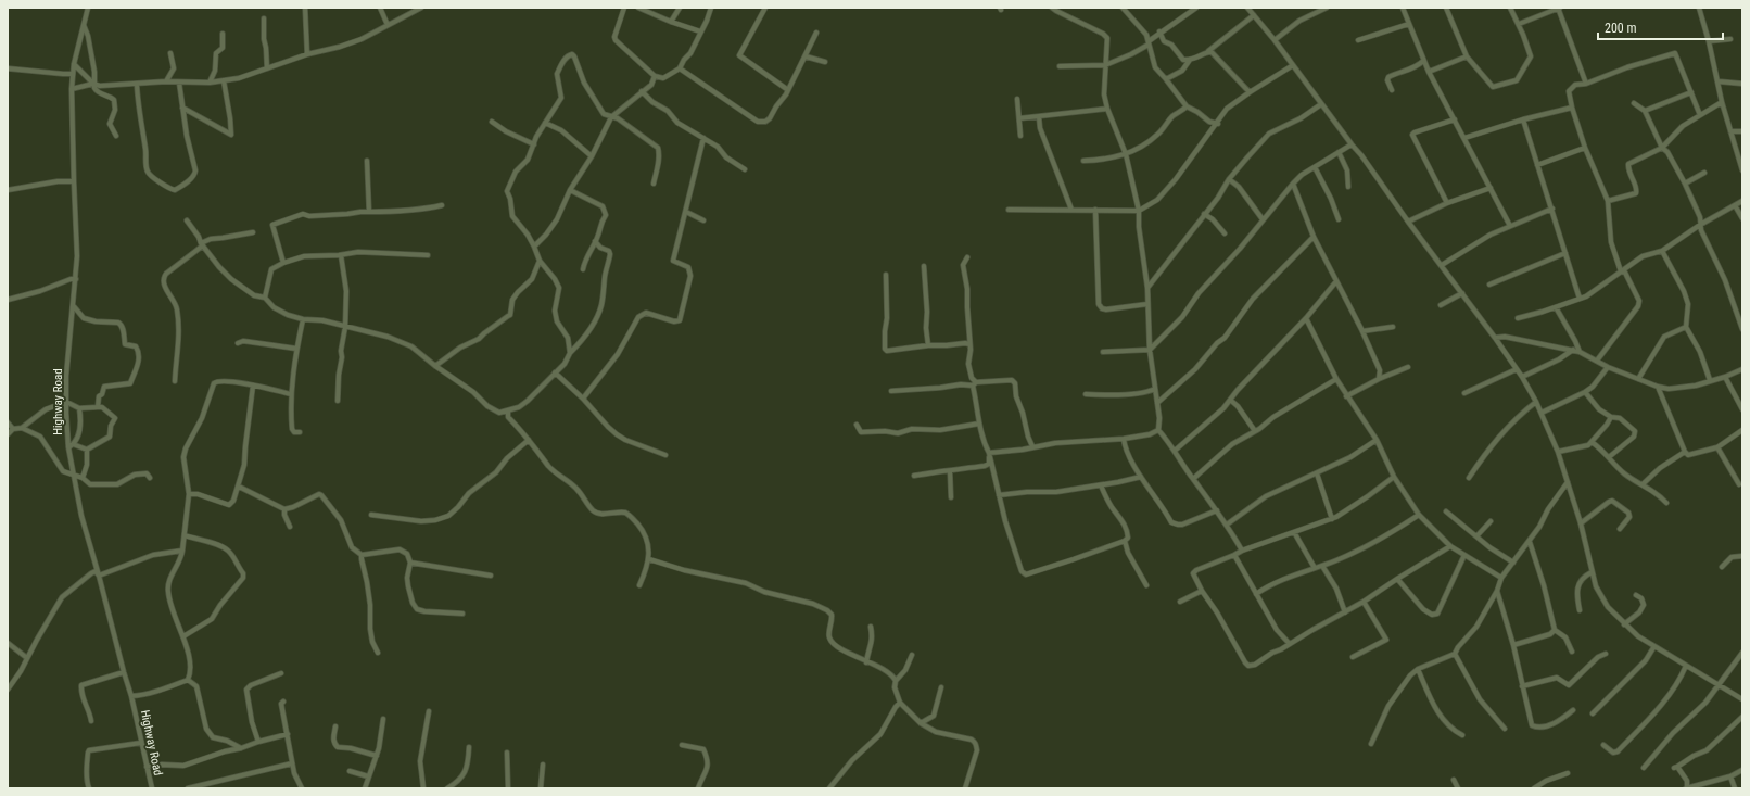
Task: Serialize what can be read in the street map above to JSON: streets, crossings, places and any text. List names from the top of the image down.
{
  "streets": {
    "street": ["Highway Road"]
  },
  "scale_bar": "200 m"
}
